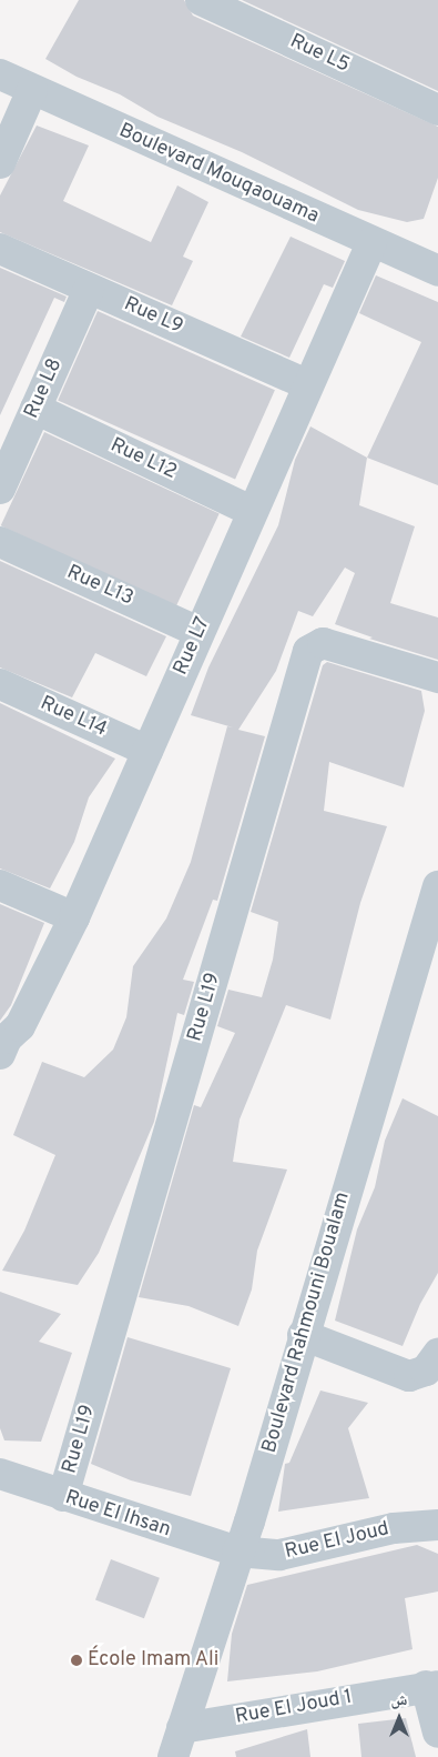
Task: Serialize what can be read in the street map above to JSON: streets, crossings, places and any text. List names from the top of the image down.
{
  "streets": {
    "street": [
      "Rue L5",
      "Boulevard Mouqaouama",
      "Rue L9",
      "Rue L8",
      "Rue L12",
      "Rue L13",
      "Rue L7",
      "Rue L14",
      "Rue L19",
      "Boulevard Rahmouni Boualam",
      "Rue El Ihsan",
      "Rue El Joud",
      "Rue El Joud 1"
    ]
  },
  "crossings": [
    ["Boulevard Mouqaouama", "Rue L7"],
    ["Rue L9", "Rue L8"],
    ["Rue L9", "Rue L7"],
    ["Rue L8", "Rue L12"],
    ["Rue L12", "Rue L7"],
    ["Rue L13", "Rue L7"],
    ["Rue L7", "Rue L14"],
    ["Rue L19", "Rue El Ihsan"],
    ["Boulevard Rahmouni Boualam", "Rue El Ihsan"],
    ["Boulevard Rahmouni Boualam", "Rue El Joud"],
    ["Boulevard Rahmouni Boualam", "Rue El Joud 1"],
    ["Rue El Ihsan", "Rue El Joud"]
  ],
  "places": ["École Imam Ali"],
  "north": "top"
}
